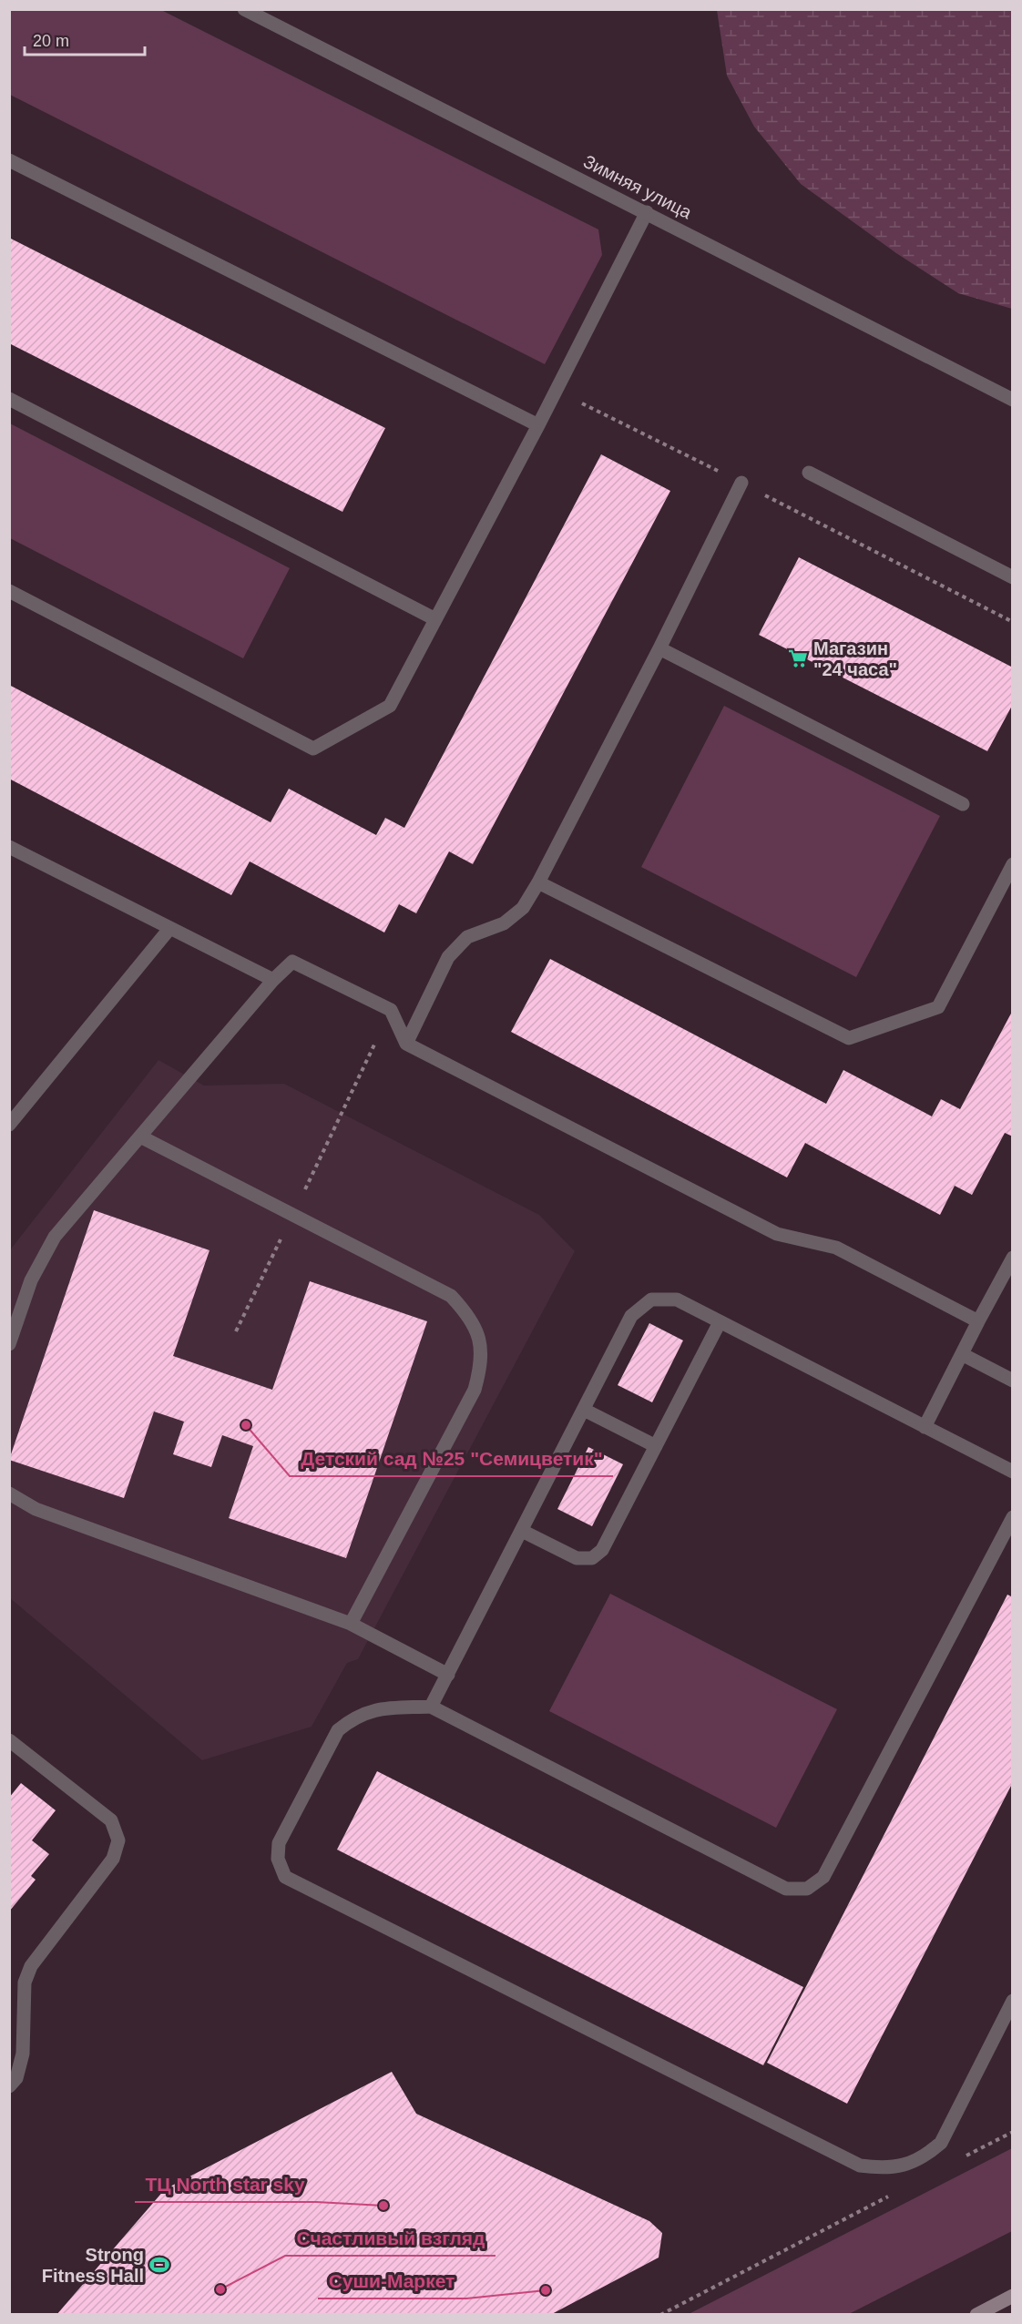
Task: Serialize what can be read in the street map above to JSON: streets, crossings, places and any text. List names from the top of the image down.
{
  "streets": {
    "street": ["Зимняя улица"]
  },
  "places": {
    "supermarket": ["Магазин \"24 часа\""],
    "other": [
      "Детский сад №25 \"Семицветик\"",
      "ТЦ North star sky",
      "Счастливый взгляд",
      "Суши-Маркет"
    ],
    "sports": ["Strong Fitness Hall"]
  },
  "scale_bar": "20 m"
}
